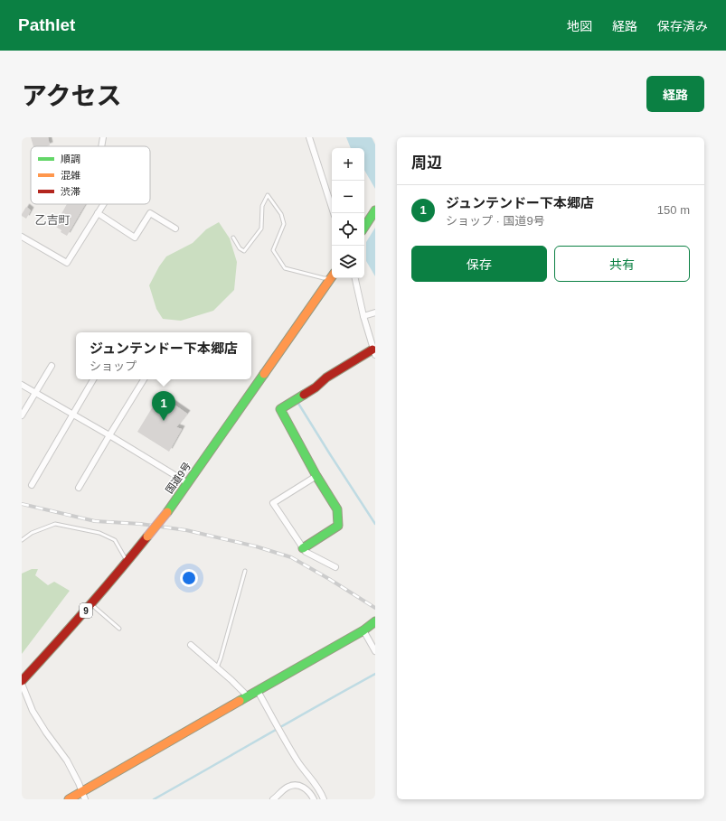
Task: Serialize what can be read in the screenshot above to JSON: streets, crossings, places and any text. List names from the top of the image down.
{
  "streets": {
    "main road": ["国道9号", "9"]
  },
  "districts": ["乙吉町"],
  "legend": ["順調", "混雑", "渋滞"],
  "page": {
    "header": "Pathlet",
    "nav": ["地図", "経路", "保存済み"],
    "title": "アクセス",
    "buttons": [
      "経路",
      ["保存", "共有"]
    ],
    "heading": "周辺",
    "map_buttons": ["+", "−"],
    "list": [
      {
        "mark": "1",
        "name": "ジュンテンドー下本郷店",
        "note": "ショップ · 国道9号",
        "value": "150 m"
      }
    ],
    "popup": ["ジュンテンドー下本郷店", "ショップ"],
    "pins": "1"
  }
}
